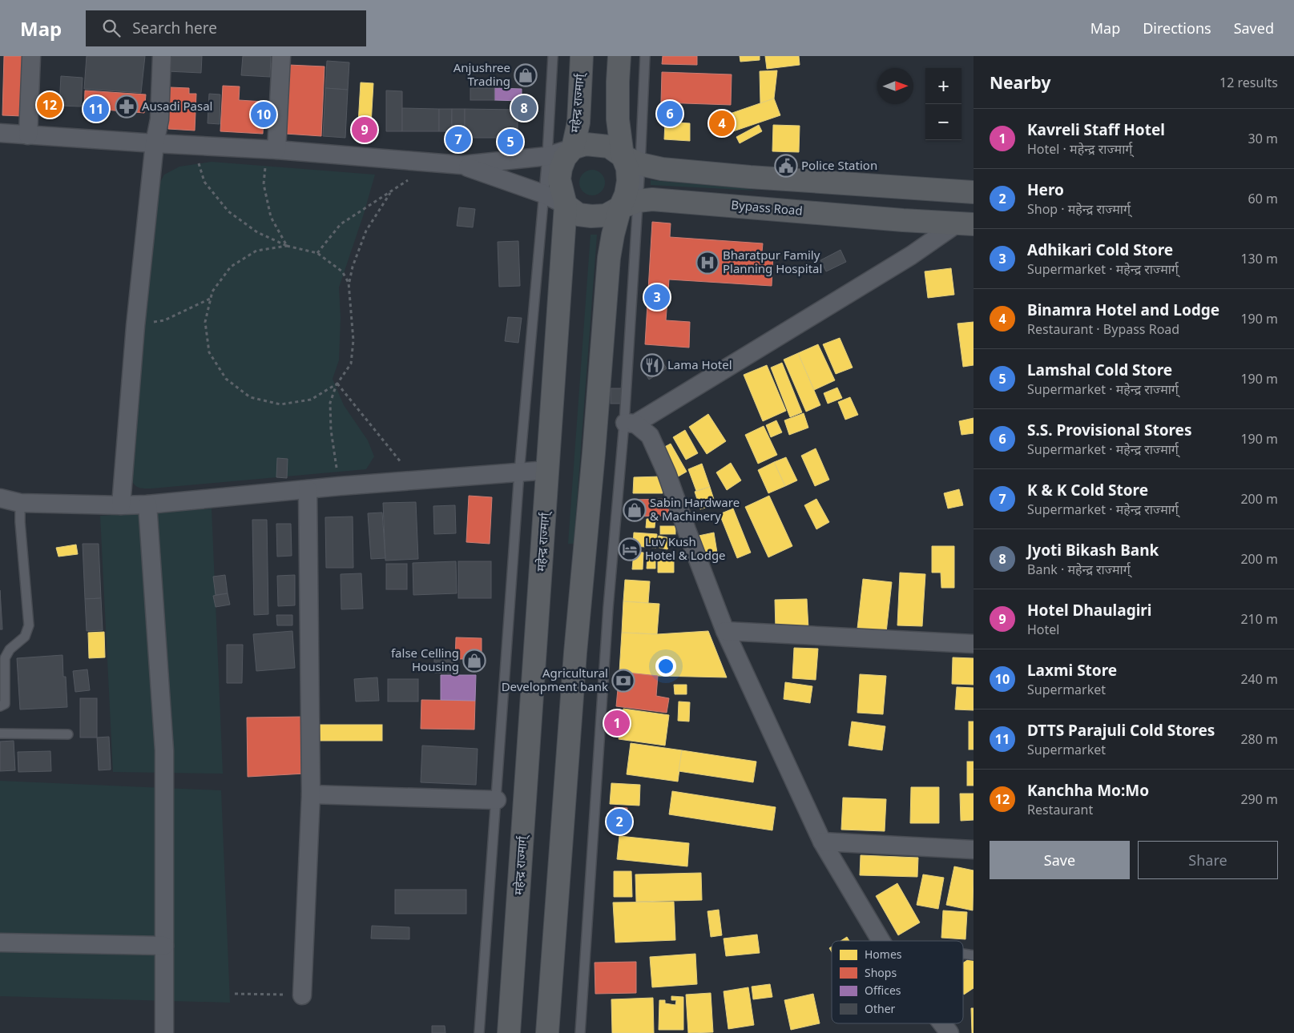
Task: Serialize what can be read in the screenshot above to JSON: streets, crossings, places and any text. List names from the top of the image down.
{
  "streets": {
    "highway": ["महेन्द्र राज्मार्ग्", "Bypass Road"]
  },
  "crossings": [
    ["महेन्द्र राज्मार्ग्", "Bypass Road"]
  ],
  "places": {
    "shop": ["Anjushree Trading", "Sabin Hardware & Machinery", "false Celling Housing"],
    "pharmacy": ["Ausadi Pasal"],
    "public building": ["Police Station"],
    "hospital": ["Bharatpur Family Planning Hospital"],
    "restaurant": ["Lama Hotel"],
    "hotel": ["Luv Kush Hotel & Lodge"],
    "bank": ["Agricultural Development bank"]
  },
  "legend": [
    "Homes",
    "Shops",
    "Offices",
    "Other"
  ],
  "north": "right",
  "page": {
    "header": "Map",
    "search": "Search here",
    "nav": ["Map", "Directions", "Saved"],
    "heading": ["Nearby", "12 results"],
    "map_buttons": ["+", "−"],
    "pins": [
      "12",
      "8",
      "11",
      "6",
      "10",
      "4",
      "9",
      "7",
      "5",
      "3",
      "1",
      "2"
    ],
    "list": [
      {
        "mark": "1",
        "name": "Kavreli Staff Hotel",
        "note": "Hotel · महेन्द्र राज्मार्ग्",
        "value": "30 m"
      },
      {
        "mark": "2",
        "name": "Hero",
        "note": "Shop · महेन्द्र राज्मार्ग्",
        "value": "60 m"
      },
      {
        "mark": "3",
        "name": "Adhikari Cold Store",
        "note": "Supermarket · महेन्द्र राज्मार्ग्",
        "value": "130 m"
      },
      {
        "mark": "4",
        "name": "Binamra Hotel and Lodge",
        "note": "Restaurant · Bypass Road",
        "value": "190 m"
      },
      {
        "mark": "5",
        "name": "Lamshal Cold Store",
        "note": "Supermarket · महेन्द्र राज्मार्ग्",
        "value": "190 m"
      },
      {
        "mark": "6",
        "name": "S.S. Provisional Stores",
        "note": "Supermarket · महेन्द्र राज्मार्ग्",
        "value": "190 m"
      },
      {
        "mark": "7",
        "name": "K & K Cold Store",
        "note": "Supermarket · महेन्द्र राज्मार्ग्",
        "value": "200 m"
      },
      {
        "mark": "8",
        "name": "Jyoti Bikash Bank",
        "note": "Bank · महेन्द्र राज्मार्ग्",
        "value": "200 m"
      },
      {
        "mark": "9",
        "name": "Hotel Dhaulagiri",
        "note": "Hotel",
        "value": "210 m"
      },
      {
        "mark": "10",
        "name": "Laxmi Store",
        "note": "Supermarket",
        "value": "240 m"
      },
      {
        "mark": "11",
        "name": "DTTS Parajuli Cold Stores",
        "note": "Supermarket",
        "value": "280 m"
      },
      {
        "mark": "12",
        "name": "Kanchha Mo:Mo",
        "note": "Restaurant",
        "value": "290 m"
      }
    ],
    "buttons": ["Save", "Share"]
  }
}
